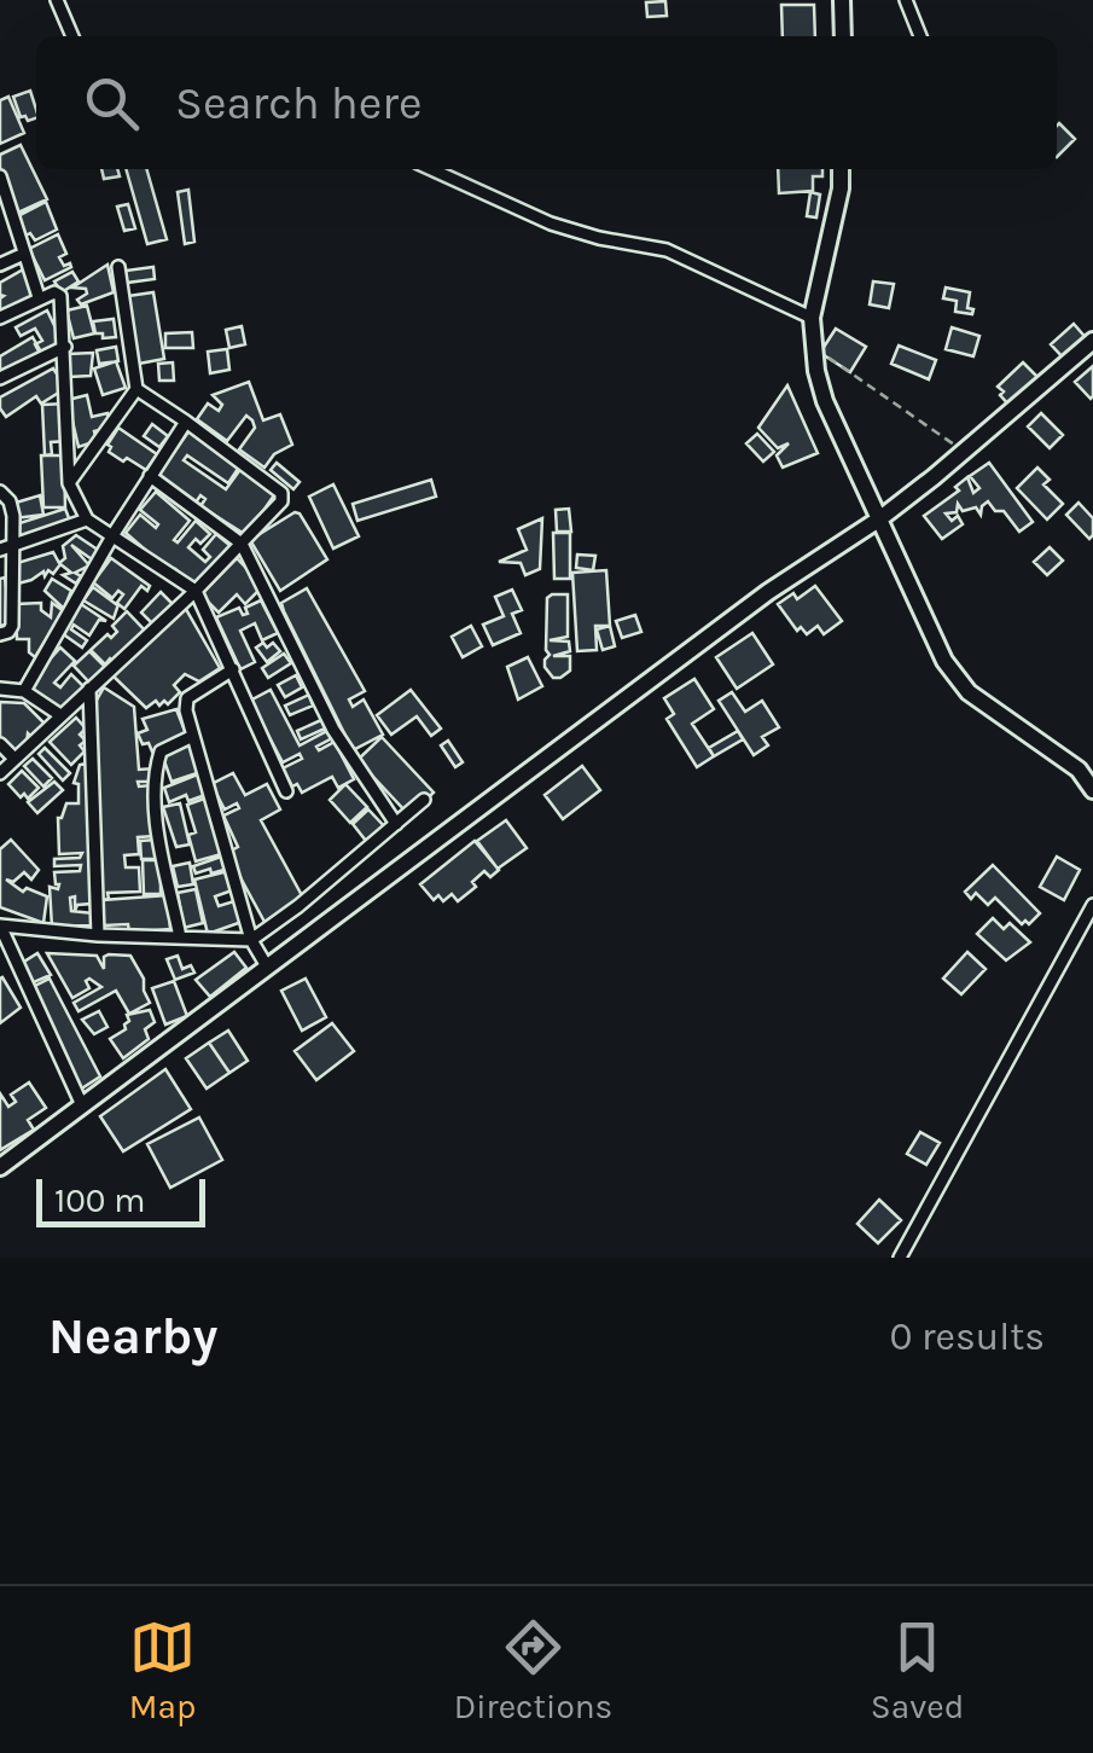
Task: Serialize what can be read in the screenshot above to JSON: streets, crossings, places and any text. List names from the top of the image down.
{
  "scale_bar": "100 m",
  "page": {
    "search": "Search here",
    "scale": "100 m",
    "heading": ["Nearby", "0 results"],
    "nav": ["Map", "Directions", "Saved"]
  }
}
